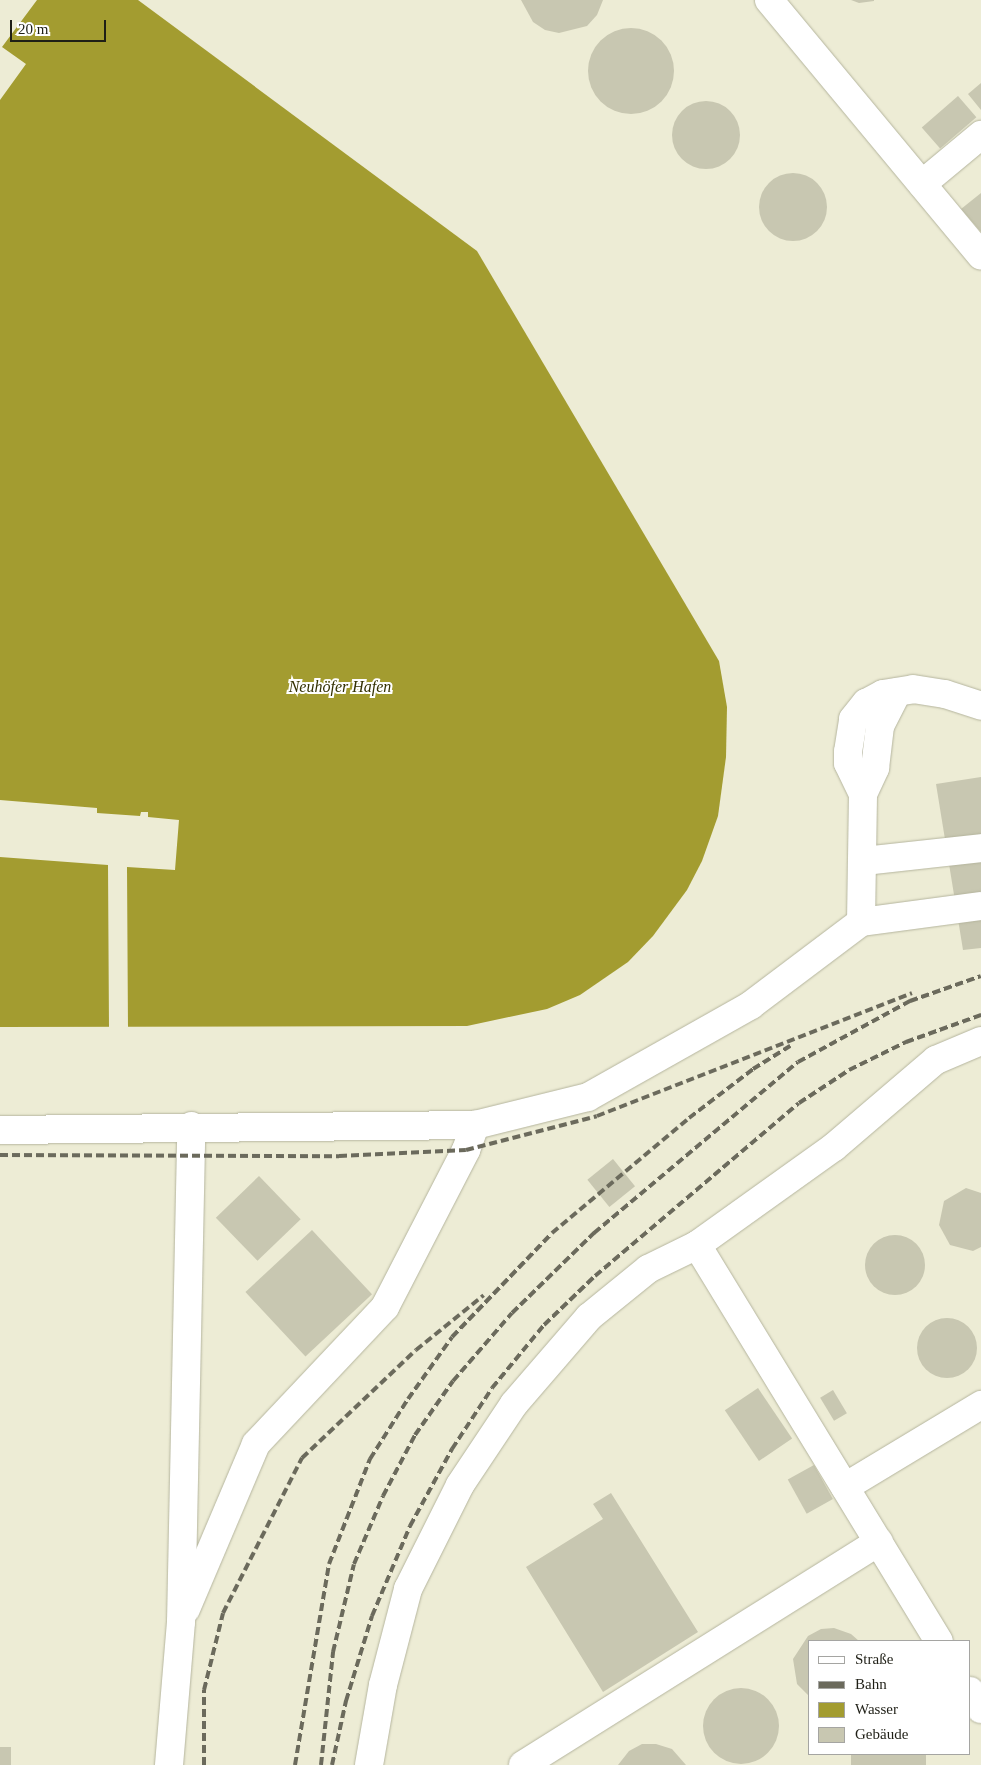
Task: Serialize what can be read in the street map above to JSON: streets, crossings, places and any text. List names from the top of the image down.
{
  "water": ["Neuhöfer Hafen"],
  "legend": [
    "Straße",
    "Bahn",
    "Wasser",
    "Gebäude"
  ],
  "scale_bar": "20 m"
}
